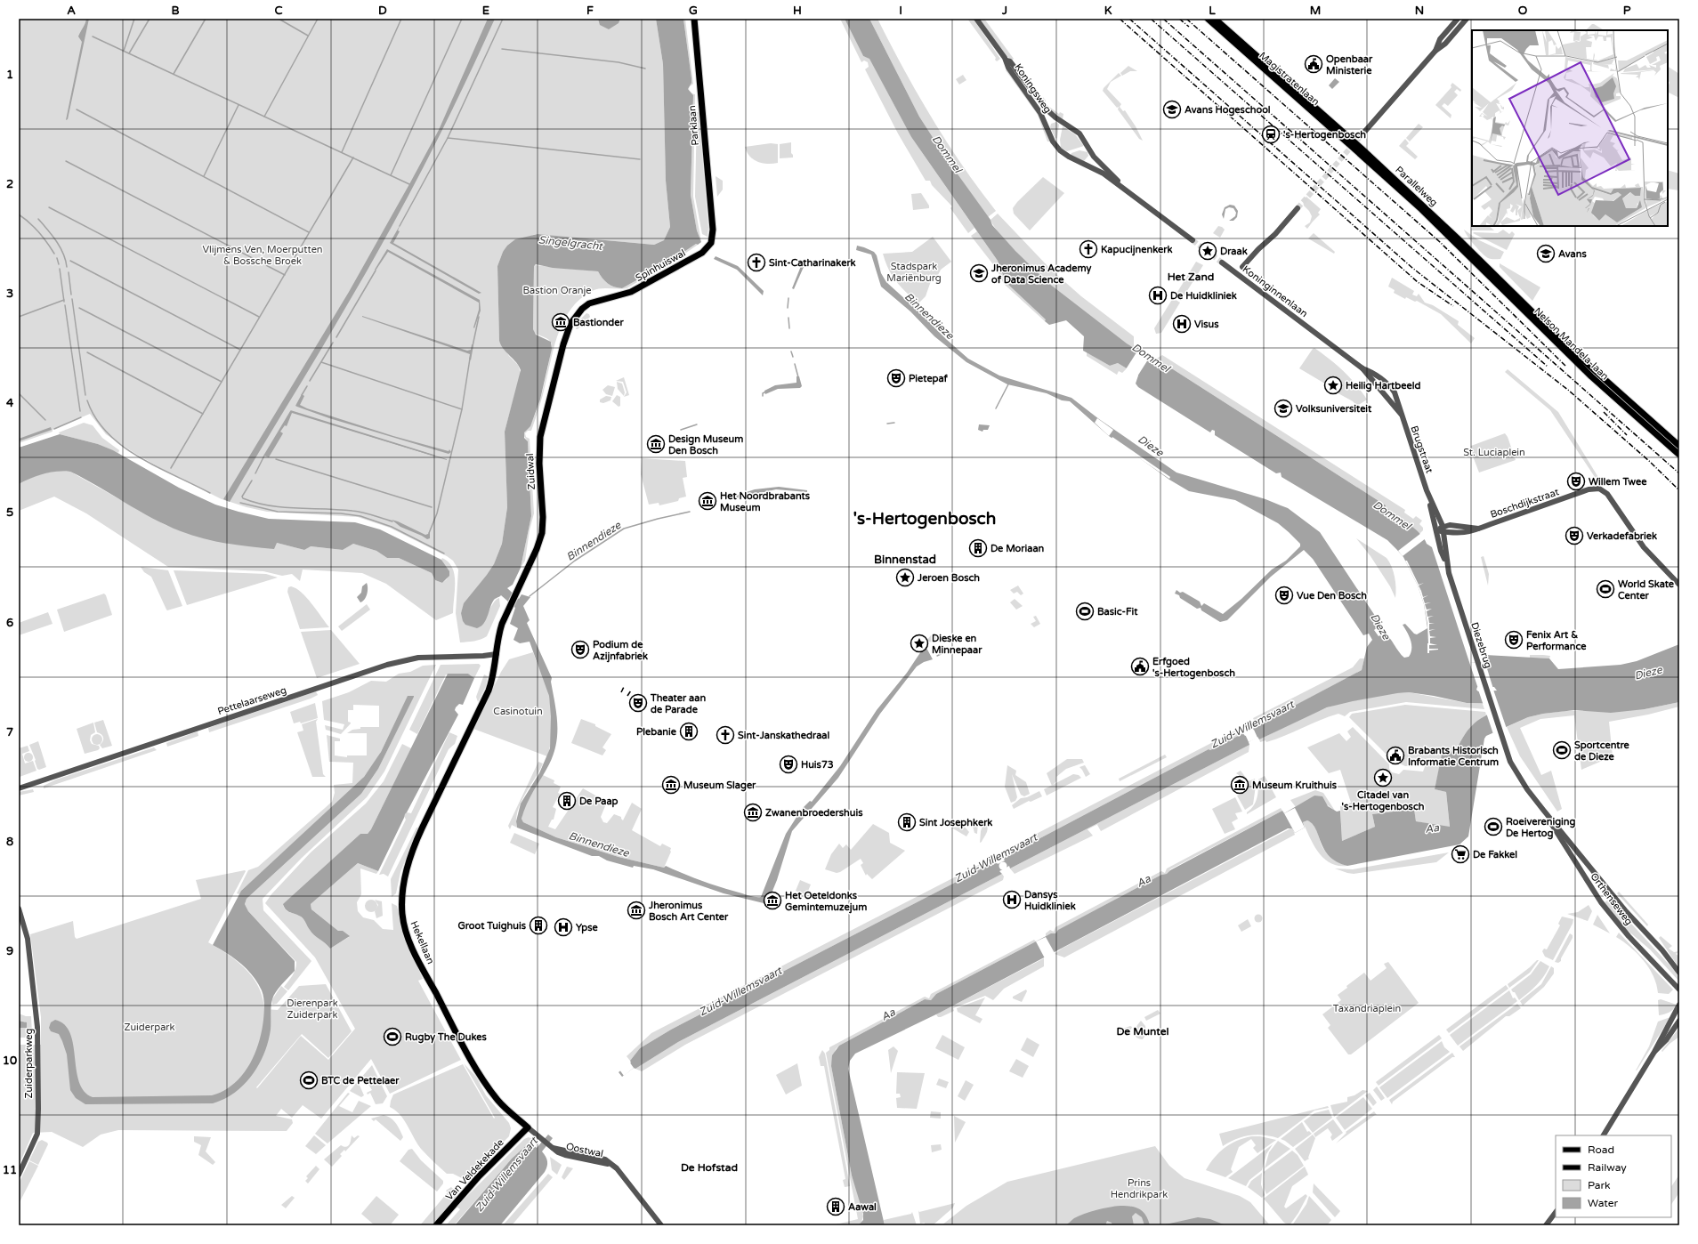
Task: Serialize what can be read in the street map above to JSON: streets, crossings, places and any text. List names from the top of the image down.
{
  "streets": {
    "main road": [
      "Magistratenlaan",
      "Parklaan",
      "Parallelweg",
      "Spinhuiswal",
      "Nelson Mandela-laan",
      "Zuidwal",
      "Hekellaan",
      "Van Veldekekade"
    ],
    "street": [
      "Koningsweg",
      "Koninginnenlaan",
      "Brugstraat",
      "Boschdijkstraat",
      "Diezebrug",
      "Pettelaarseweg",
      "Orthenseweg",
      "Zuiderparkweg",
      "Oostwal"
    ]
  },
  "crossings": [
    ["Magistratenlaan", "Parallelweg"],
    ["Parklaan", "Spinhuiswal"],
    ["Parallelweg", "Nelson Mandela-laan"],
    ["Spinhuiswal", "Zuidwal"],
    ["Koninginnenlaan", "Brugstraat"],
    ["Brugstraat", "Boschdijkstraat"],
    ["Brugstraat", "Diezebrug"],
    ["Zuidwal", "Pettelaarseweg"],
    ["Zuidwal", "Hekellaan"],
    ["Diezebrug", "Orthenseweg"],
    ["Pettelaarseweg", "Hekellaan"],
    ["Hekellaan", "Oostwal"],
    ["Hekellaan", "Van Veldekekade"]
  ],
  "districts": [
    "Het Zand",
    "'s-Hertogenbosch",
    "Binnenstad",
    "De Muntel",
    "De Hofstad"
  ],
  "water": [
    "Dommel",
    "Singelgracht",
    "Binnendieze",
    "Dieze",
    "Zuid-Willemsvaart",
    "Aa"
  ],
  "parks": [
    "Vlijmens Ven, Moerputten & Bossche Broek",
    "Stadspark Mariënburg",
    "Bastion Oranje",
    "St. Luciaplein",
    "Casinotuin",
    "Dierenpark Zuiderpark",
    "Taxandriaplein",
    "Zuiderpark",
    "Prins Hendrikpark"
  ],
  "places": {
    "public building": ["Openbaar Ministerie", "Erfgoed 's-Hertogenbosch", "Brabants Historisch Informatie Centrum"],
    "school or university": [
      "Avans Hogeschool",
      "Avans",
      "Jheronimus Academy of Data Science",
      "Volksuniversiteit"
    ],
    "station": ["'s-Hertogenbosch"],
    "church": ["Kapucijnenkerk", "Sint-Catharinakerk", "Sint-Janskathedraal"],
    "place": [
      "Draak",
      "Heilig Hartbeeld",
      "Jeroen Bosch",
      "Dieske en Minnepaar",
      "Citadel van 's-Hertogenbosch"
    ],
    "hospital": [
      "De Huidkliniek",
      "Visus",
      "Dansys Huidkliniek",
      "Ypse"
    ],
    "museum": [
      "Bastionder",
      "Design Museum Den Bosch",
      "Het Noordbrabants Museum",
      "Museum Slager",
      "Museum Kruithuis",
      "Zwanenbroedershuis",
      "Het Oeteldonks Gemintemuzejum",
      "Jheronimus Bosch Art Center"
    ],
    "theatre": [
      "Pietepaf",
      "Willem Twee",
      "Verkadefabriek",
      "Vue Den Bosch",
      "Fenix Art & Performance",
      "Podium de Azijnfabriek",
      "Theater aan de Parade",
      "Huis73"
    ],
    "building": [
      "De Moriaan",
      "Plebanie",
      "De Paap",
      "Sint Josephkerk",
      "Groot Tuighuis",
      "Aawal"
    ],
    "sports": [
      "World Skate Center",
      "Basic-Fit",
      "Sportcentre de Dieze",
      "Roeivereniging De Hertog",
      "Rugby The Dukes",
      "BTC de Pettelaer"
    ],
    "supermarket": ["De Fakkel"]
  },
  "legend": [
    "Road",
    "Railway",
    "Park",
    "Water"
  ],
  "grid": {
    "columns": [
      "A",
      "B",
      "C",
      "D",
      "E",
      "F",
      "G",
      "H",
      "I",
      "J",
      "K",
      "L",
      "M",
      "N",
      "O",
      "P"
    ],
    "rows": [
      "1",
      "2",
      "3",
      "4",
      "5",
      "6",
      "7",
      "8",
      "9",
      "10",
      "11"
    ]
  }
}
